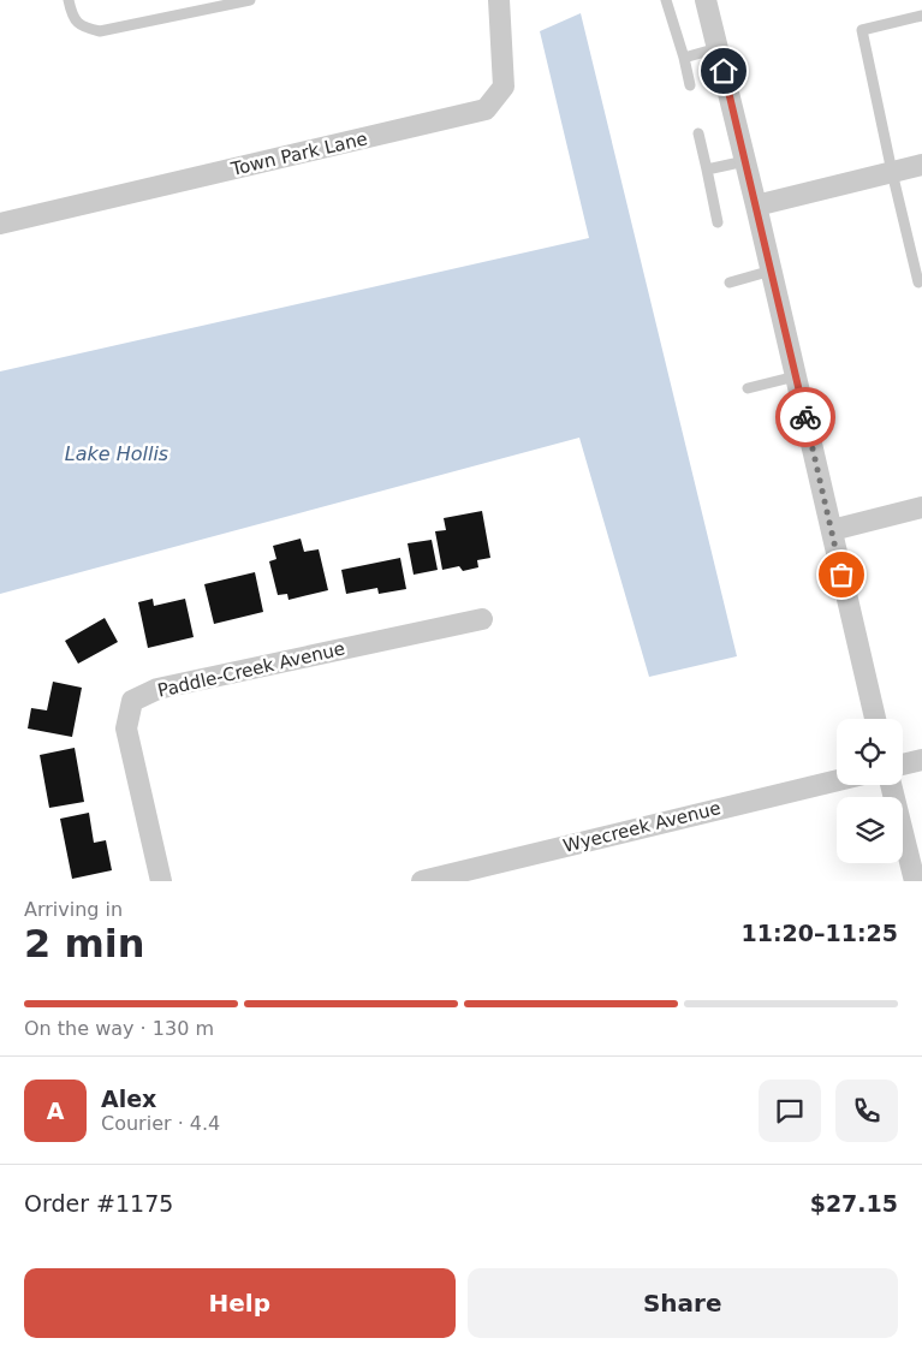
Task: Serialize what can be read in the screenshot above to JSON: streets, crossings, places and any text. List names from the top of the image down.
{
  "streets": {
    "street": ["Town Park Lane", "Paddle-Creek Avenue", "Wyecreek Avenue"]
  },
  "water": ["Lake Hollis"],
  "page": {
    "heading": ["2 min", "Arriving in", "11:20–11:25"],
    "panel": [
      "Alex",
      "Courier · 4.4",
      "Order #1175",
      "$27.15"
    ],
    "bar": "On the way · 130 m",
    "round": "A",
    "buttons": ["Help", "Share"]
  }
}
